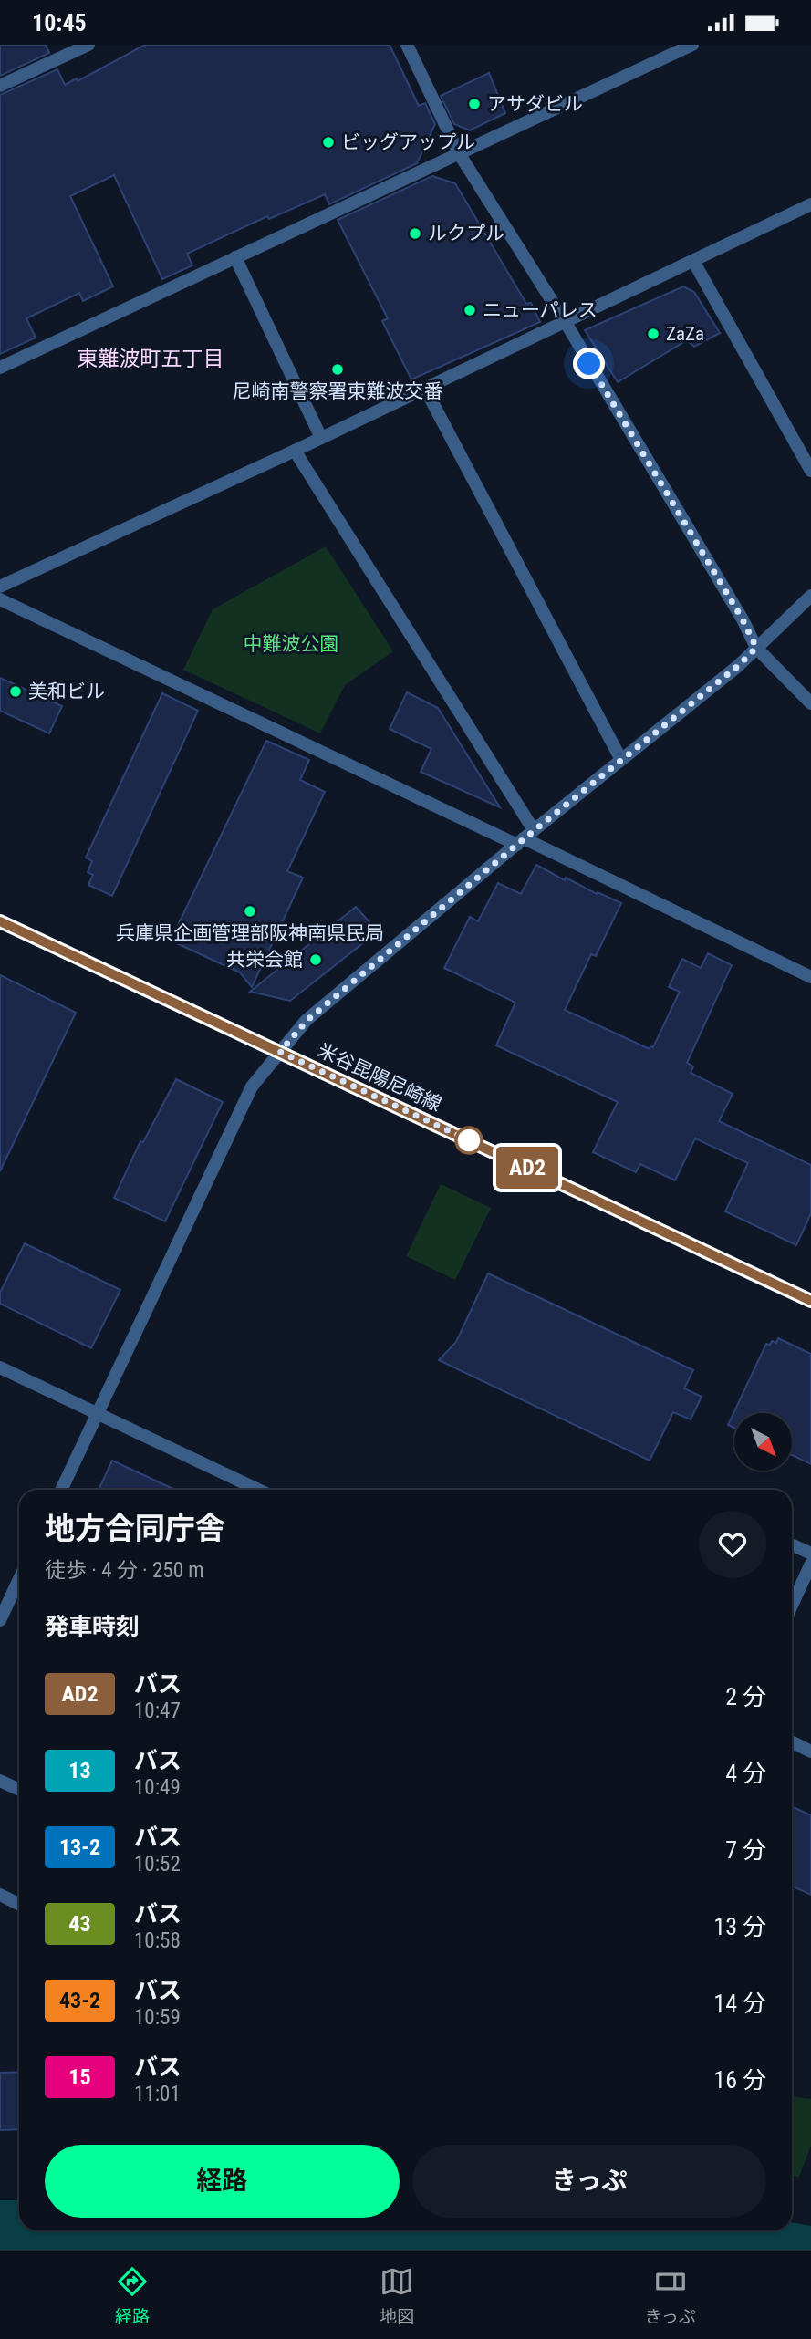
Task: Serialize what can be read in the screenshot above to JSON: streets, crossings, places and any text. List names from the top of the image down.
{
  "streets": {
    "main road": ["米谷昆陽尼崎線"]
  },
  "districts": ["東難波町五丁目"],
  "parks": ["中難波公園"],
  "places": [
    "アサダビル",
    "ビッグアップル",
    "ルクプル",
    "ニューパレス",
    "ZaZa",
    "尼崎南警察署東難波交番",
    "美和ビル",
    "兵庫県企画管理部阪神南県民局",
    "共栄会館"
  ],
  "lines": ["bus line AD2"],
  "north": "bottom right",
  "page": {
    "status": "10:45",
    "on_map": "AD2",
    "heading": [
      ["地方合同庁舎", "徒歩 · 4 分 · 250 m"],
      "発車時刻"
    ],
    "list": [
      {
        "mark": "AD2",
        "name": "バス",
        "note": "10:47",
        "value": "2 分"
      },
      {
        "mark": "13",
        "name": "バス",
        "note": "10:49",
        "value": "4 分"
      },
      {
        "mark": "13-2",
        "name": "バス",
        "note": "10:52",
        "value": "7 分"
      },
      {
        "mark": "43",
        "name": "バス",
        "note": "10:58",
        "value": "13 分"
      },
      {
        "mark": "43-2",
        "name": "バス",
        "note": "10:59",
        "value": "14 分"
      },
      {
        "mark": "15",
        "name": "バス",
        "note": "11:01",
        "value": "16 分"
      }
    ],
    "buttons": ["経路", "きっぷ"],
    "tabs": ["経路", "地図", "きっぷ"]
  }
}
